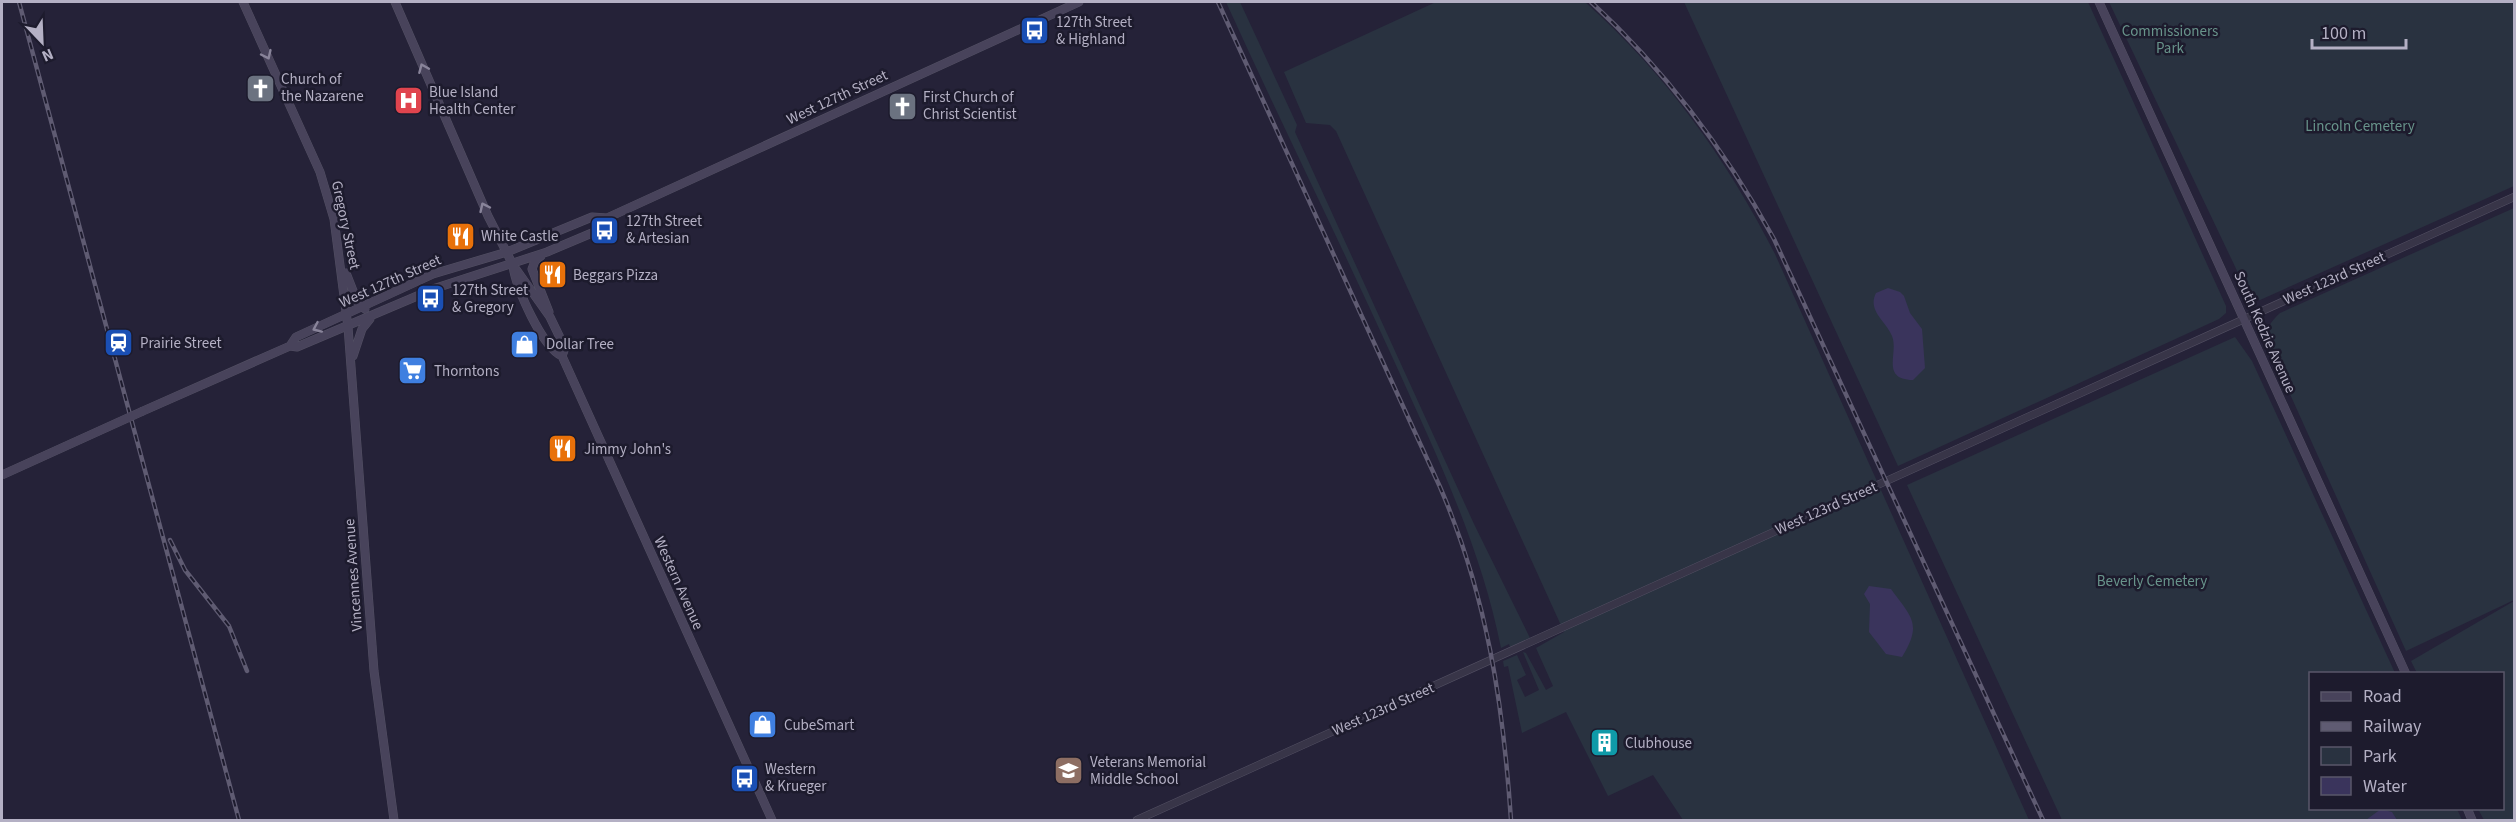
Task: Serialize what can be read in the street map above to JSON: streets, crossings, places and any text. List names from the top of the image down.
{
  "streets": {
    "main road": [
      "West 127th Street",
      "Gregory Street",
      "South Kedzie Avenue",
      "Vincennes Avenue",
      "Western Avenue"
    ],
    "street": ["West 123rd Street"]
  },
  "crossings": [
    ["West 127th Street", "Gregory Street"],
    ["West 127th Street", "Vincennes Avenue"],
    ["West 127th Street", "Western Avenue"],
    ["Gregory Street", "Vincennes Avenue"],
    ["West 123rd Street", "South Kedzie Avenue"]
  ],
  "one_way": ["Gregory Street"],
  "parks": ["Commissioners Park", "Lincoln Cemetery", "Beverly Cemetery"],
  "places": {
    "bus stop": [
      "127th Street & Highland",
      "127th Street & Artesian",
      "127th Street & Gregory",
      "Western & Krueger"
    ],
    "church": ["Church of the Nazarene", "First Church of Christ Scientist"],
    "hospital": ["Blue Island Health Center"],
    "restaurant": ["White Castle", "Beggars Pizza", "Jimmy John's"],
    "station": ["Prairie Street"],
    "shop": ["Dollar Tree", "CubeSmart"],
    "supermarket": ["Thorntons"],
    "building": ["Clubhouse"],
    "school or university": ["Veterans Memorial Middle School"]
  },
  "legend": [
    "Road",
    "Railway",
    "Park",
    "Water"
  ],
  "scale_bar": "100 m",
  "north": "bottom right"
}
